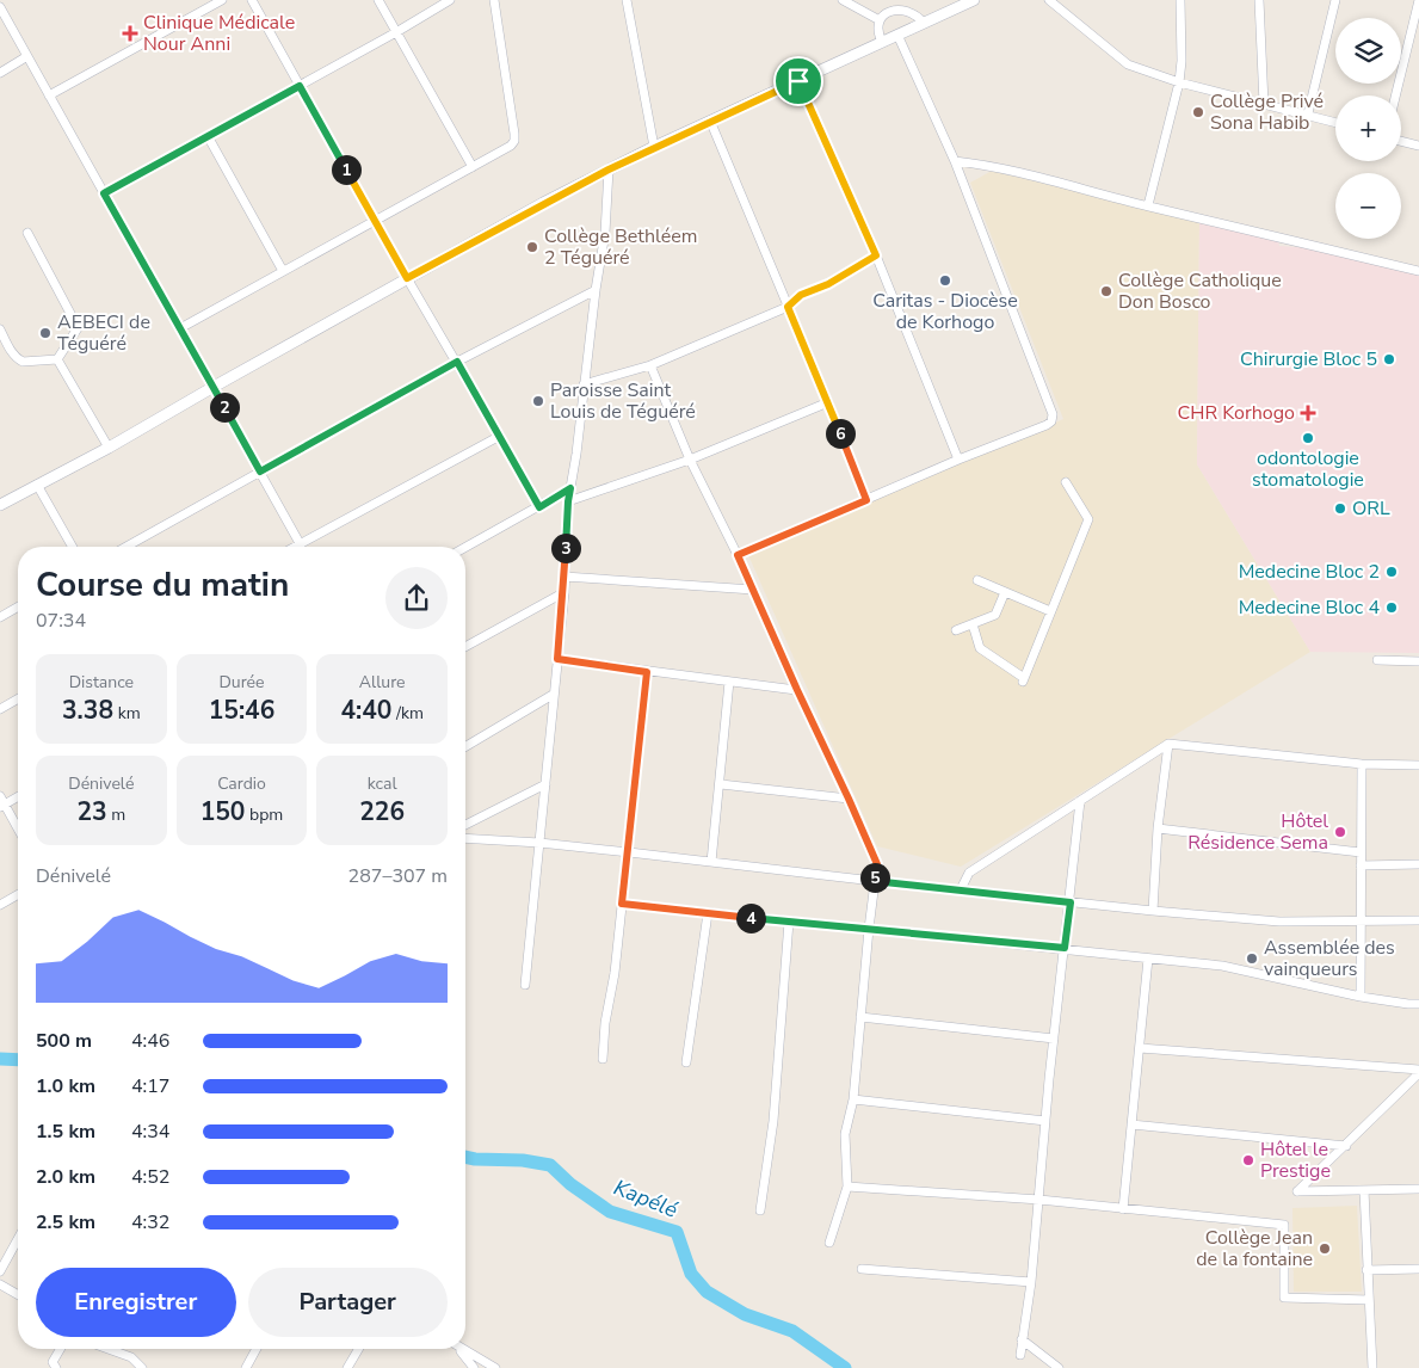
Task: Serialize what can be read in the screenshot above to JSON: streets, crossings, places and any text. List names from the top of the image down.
{
  "water": ["Kapélé"],
  "places": {
    "health": ["Clinique Médicale Nour Anni", "CHR Korhogo"],
    "other": [
      "Collège Privé Sona Habib",
      "Collège Bethléem 2 Téguéré",
      "Caritas - Diocèse de Korhogo",
      "Collège Catholique Don Bosco",
      "AEBECI de Téguéré",
      "Chirurgie Bloc 5",
      "Paroisse Saint Louis de Téguéré",
      "odontologie stomatologie",
      "ORL",
      "Medecine Bloc 2",
      "Medecine Bloc 4",
      "Hôtel Résidence Sema",
      "Assemblée des vainqueurs",
      "Hôtel le Prestige",
      "Collège Jean de la fontaine"
    ]
  },
  "page": {
    "map_buttons": ["+", "−"],
    "pins": [
      "1",
      "2",
      "6",
      "3",
      "5",
      "4"
    ],
    "heading": ["Course du matin", "07:34"],
    "stats": [
      ["Distance", "3.38 km"],
      ["Durée", "15:46"],
      ["Allure", "4:40 /km"],
      ["Dénivelé", "23 m"],
      ["Cardio", "150 bpm"],
      ["kcal", "226"]
    ],
    "chart": ["Dénivelé", "287–307 m"],
    "list": [
      {
        "name": "500 m",
        "note": "4:46"
      },
      {
        "name": "1.0 km",
        "note": "4:17"
      },
      {
        "name": "1.5 km",
        "note": "4:34"
      },
      {
        "name": "2.0 km",
        "note": "4:52"
      },
      {
        "name": "2.5 km",
        "note": "4:32"
      }
    ],
    "buttons": ["Enregistrer", "Partager"]
  }
}
